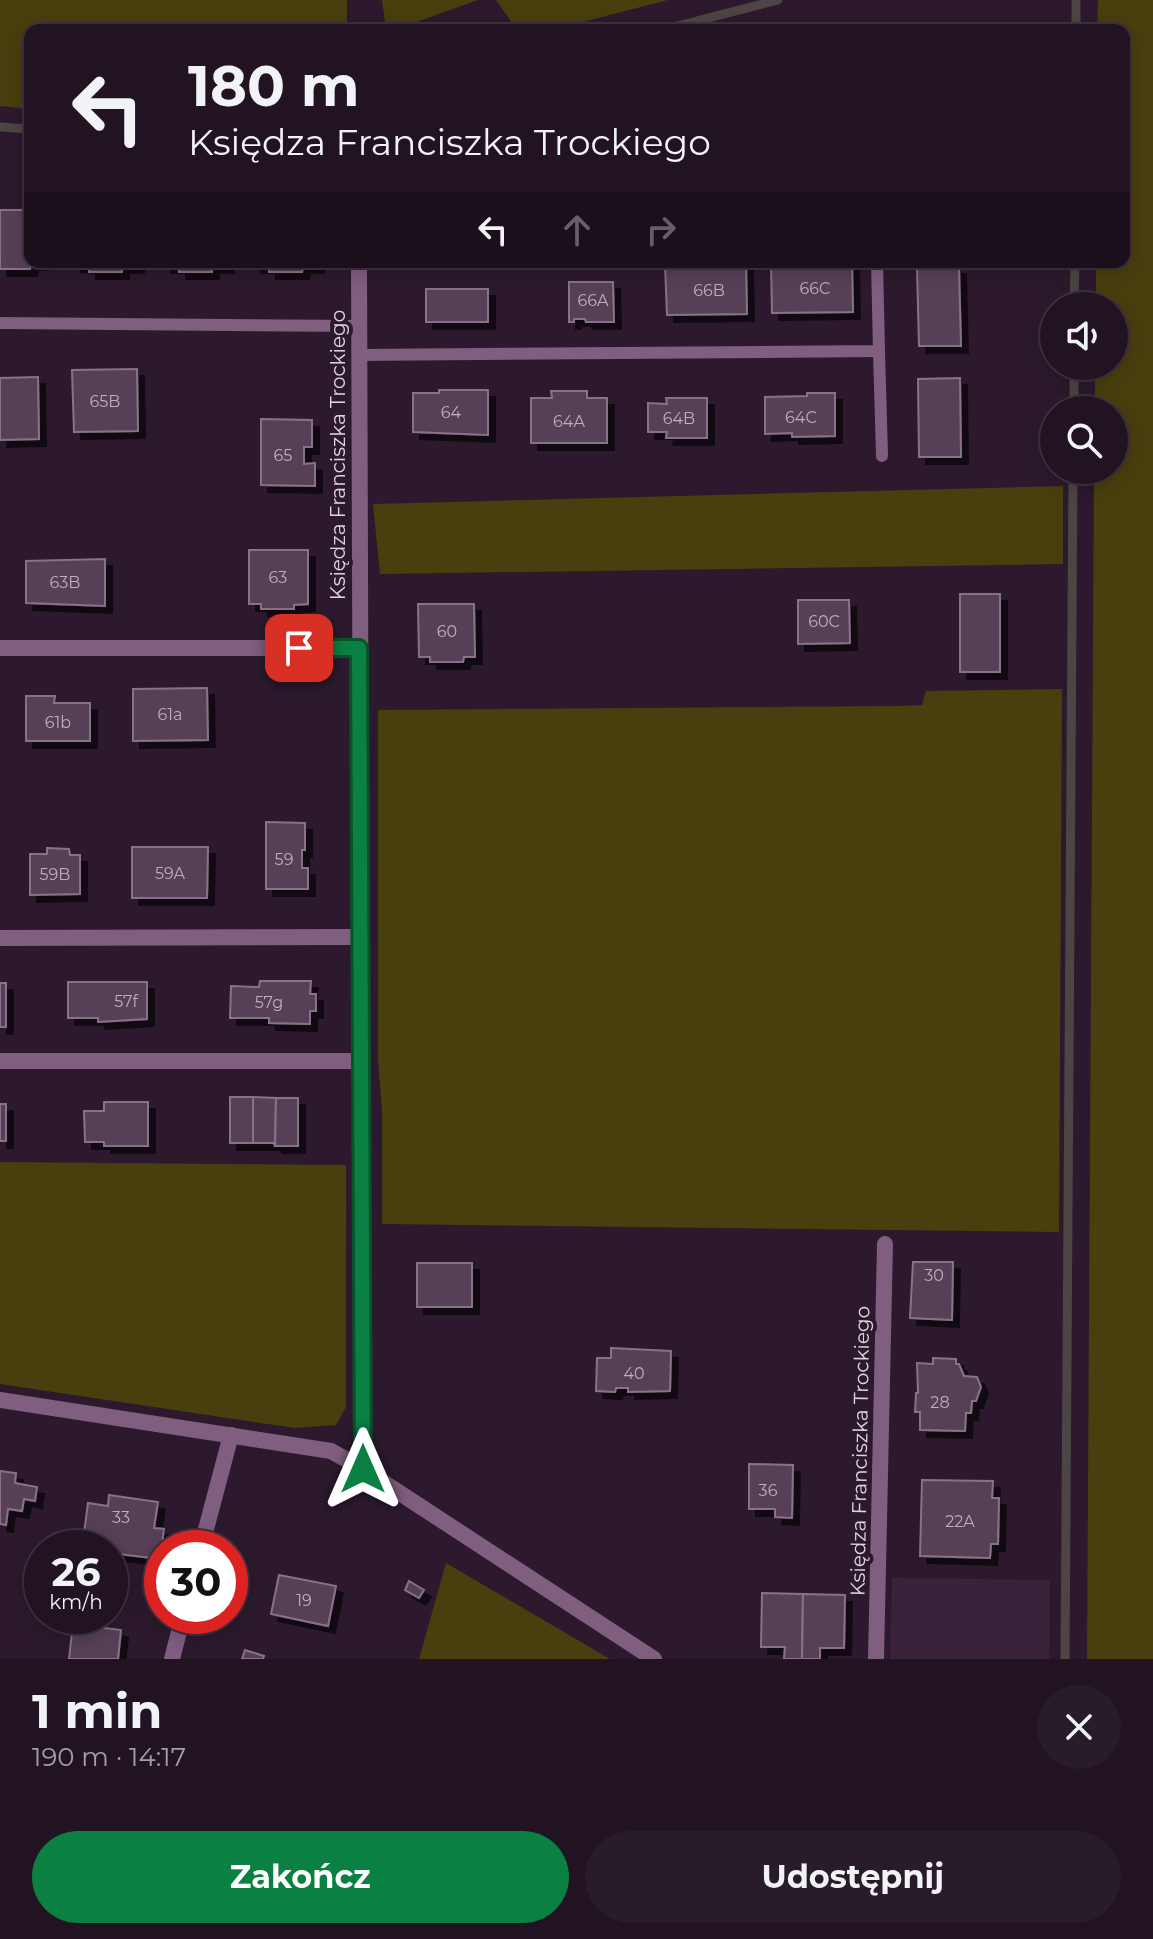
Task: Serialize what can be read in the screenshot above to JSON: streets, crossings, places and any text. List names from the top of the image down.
{
  "streets": {
    "street": ["Księdza Franciszka Trockiego"]
  },
  "house_numbers": [
    "66C",
    "66B",
    "66A",
    "65B",
    "64",
    "64C",
    "64B",
    "64A",
    "65",
    "63",
    "63B",
    "60C",
    "60",
    "61a",
    "61b",
    "59",
    "59A",
    "59B",
    "57f",
    "57g",
    "30",
    "40",
    "28",
    "36",
    "33",
    "22A",
    "19"
  ],
  "page": {
    "turn": ["180 m", "Księdza Franciszka Trockiego"],
    "speed": "26 km/h",
    "limit": "30",
    "heading": ["1 min", "190 m · 14:17"],
    "buttons": ["Zakończ", "Udostępnij"]
  }
}
